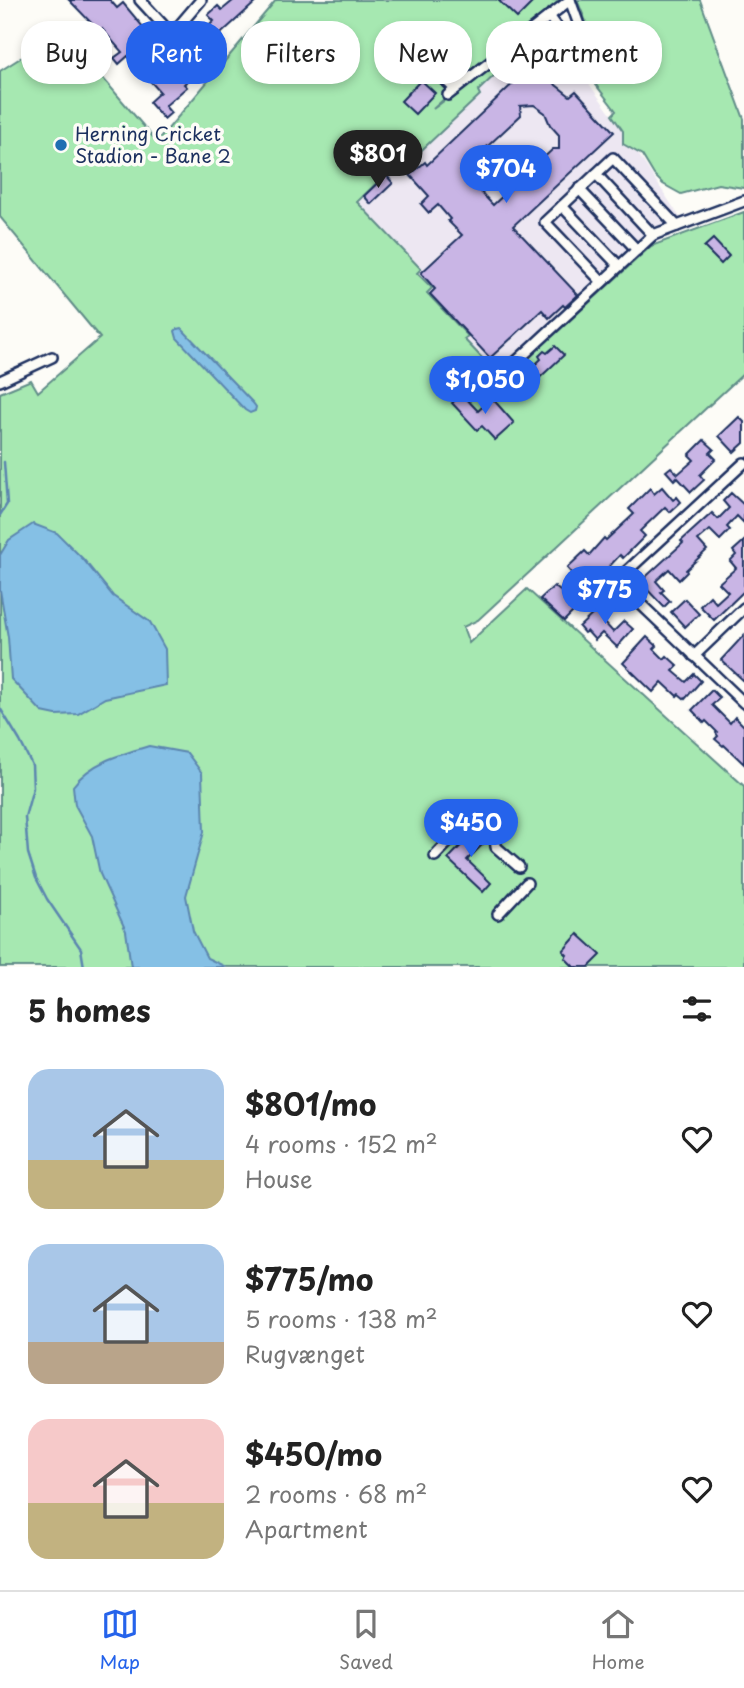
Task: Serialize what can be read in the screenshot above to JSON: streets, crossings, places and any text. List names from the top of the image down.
{
  "places": ["Herning Cricket Stadion - Bane 2"],
  "page": {
    "chip": [
      "Buy",
      "Rent",
      "Filters",
      "New",
      "Apartment"
    ],
    "price": [
      "$801",
      "$704",
      "$1,050",
      "$775",
      "$450"
    ],
    "heading": "5 homes",
    "list": [
      {
        "name": "$801/mo",
        "note": "4 rooms · 152 m² · House"
      },
      {
        "name": "$775/mo",
        "note": "5 rooms · 138 m² · Rugvænget"
      },
      {
        "name": "$450/mo",
        "note": "2 rooms · 68 m² · Apartment"
      }
    ],
    "tabs": ["Map", "Saved", "Home"]
  }
}
